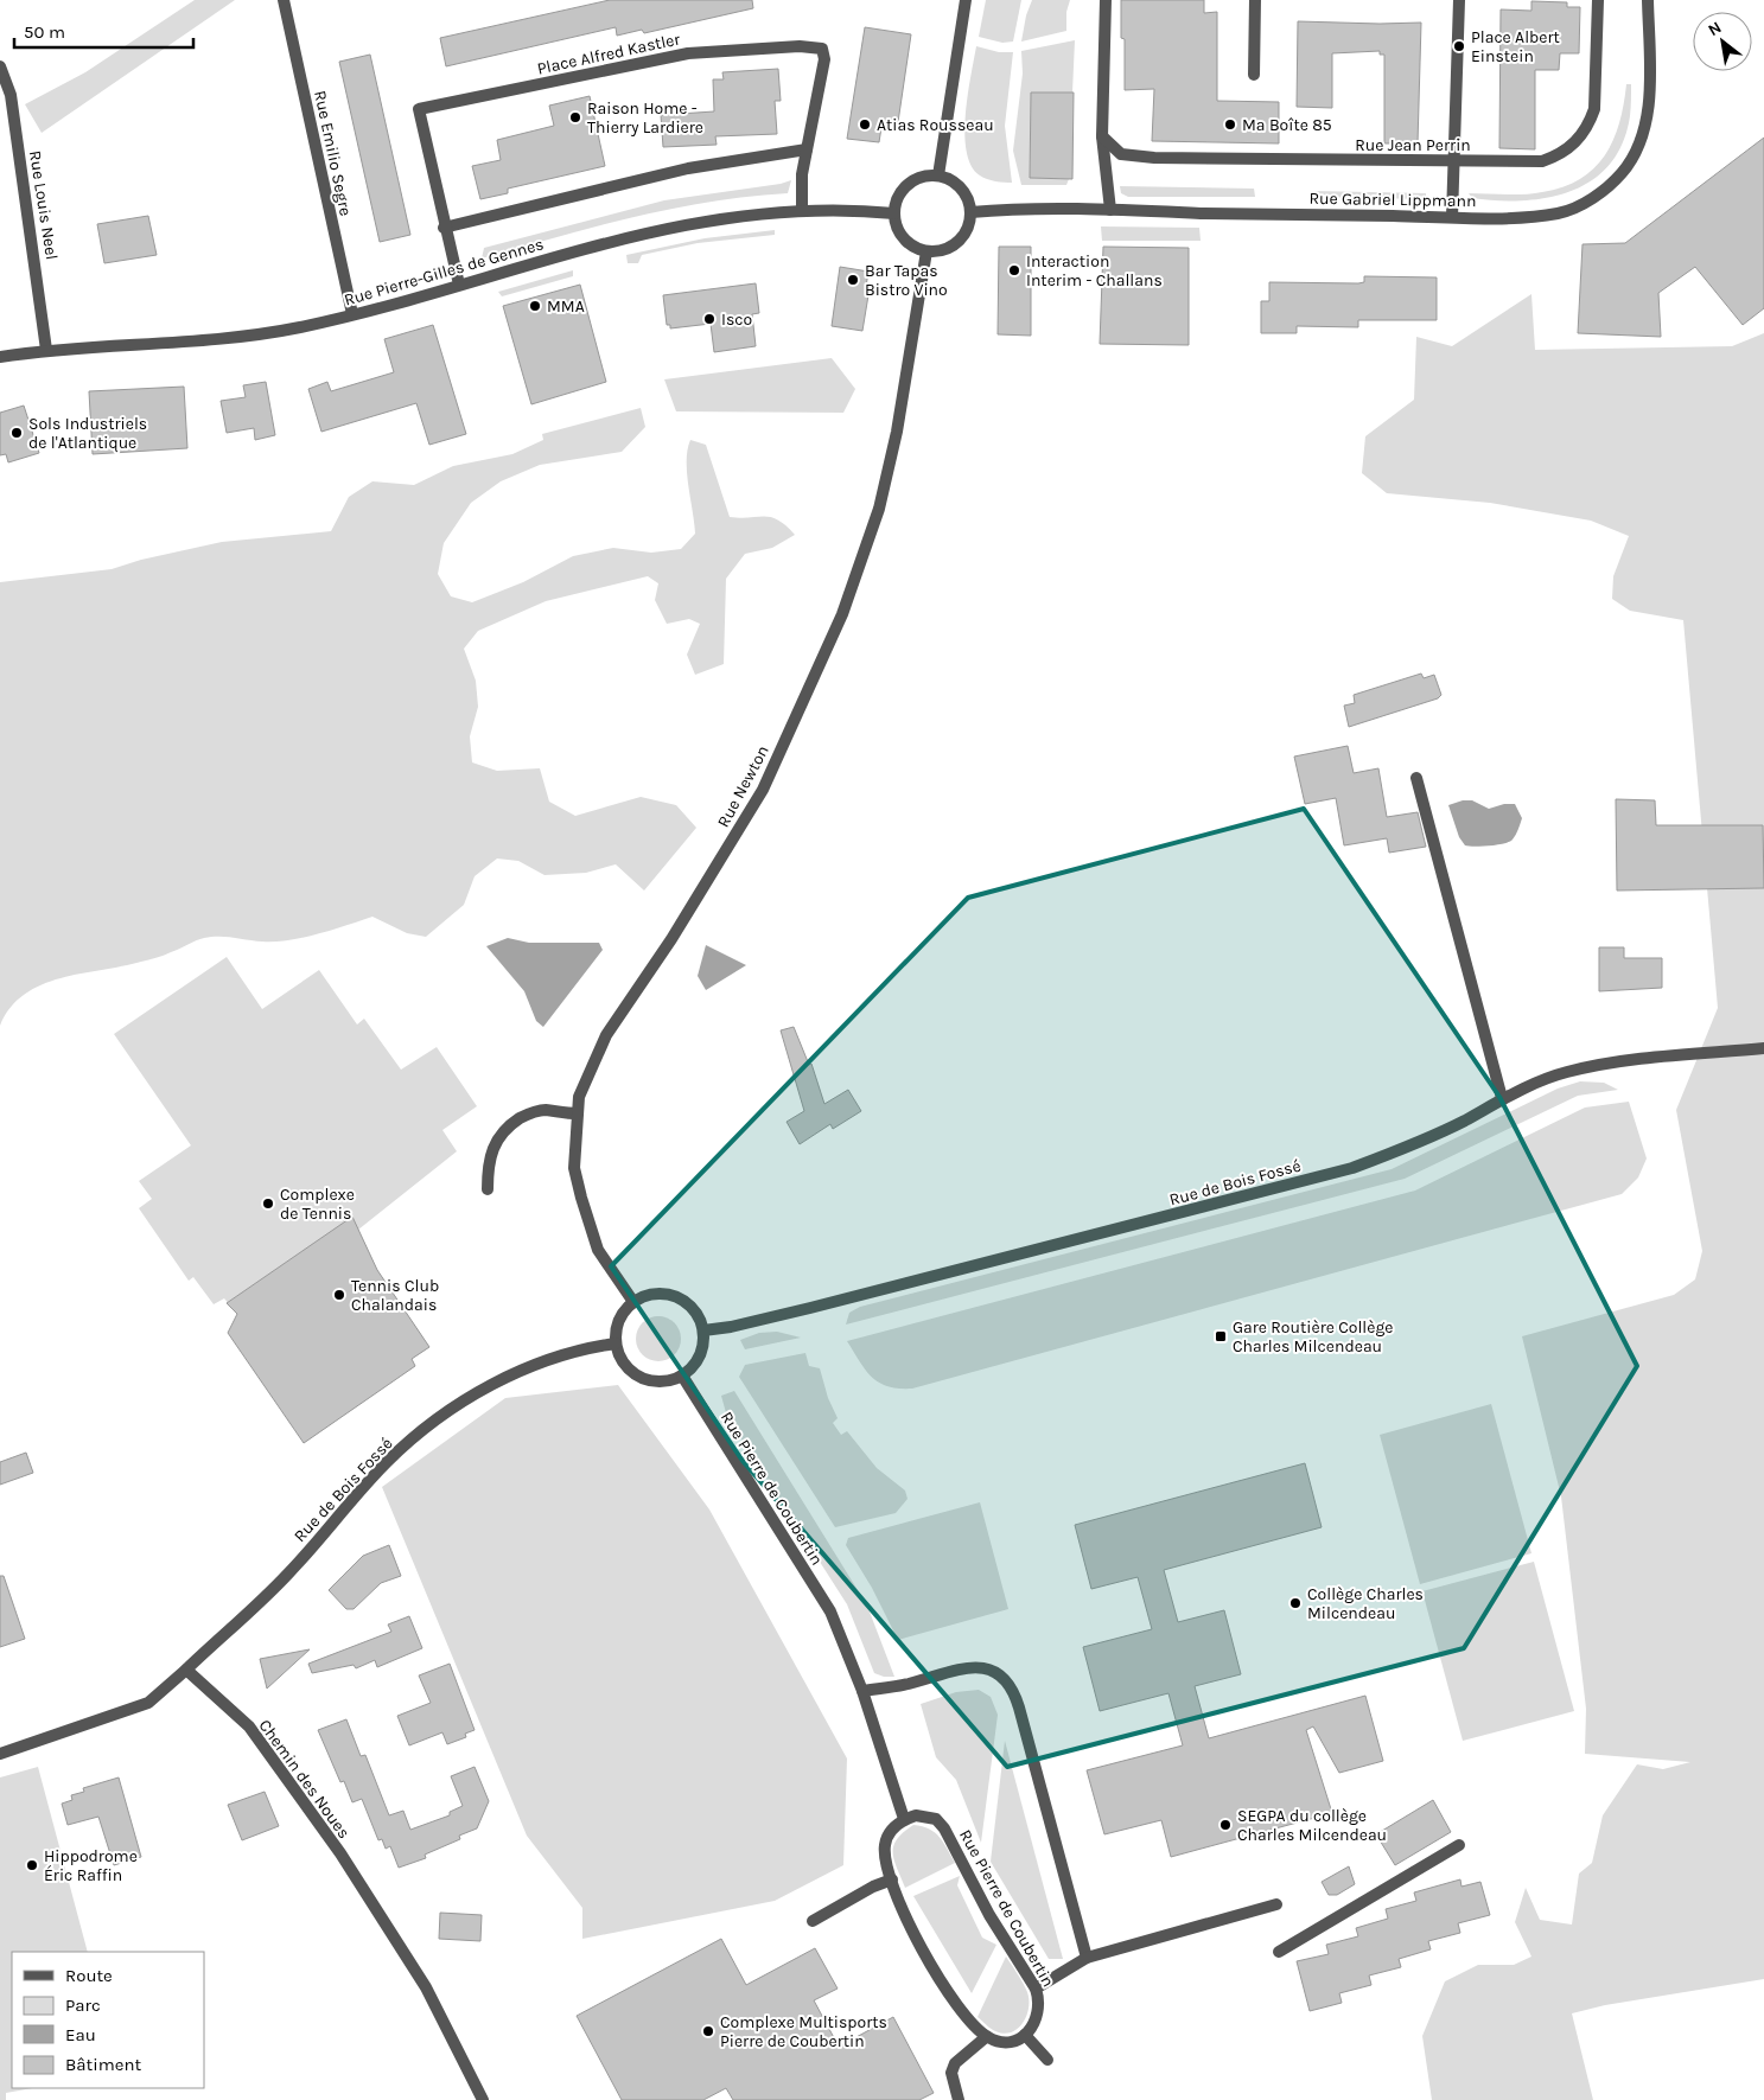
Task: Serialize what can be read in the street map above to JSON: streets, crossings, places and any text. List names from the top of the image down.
{
  "streets": {
    "street": [
      "Place Alfred Kastler",
      "Rue Jean Perrin",
      "Rue Emilio Segre",
      "Rue Gabriel Lippmann",
      "Rue Louis Neel",
      "Rue Pierre-Gilles de Gennes",
      "Rue Newton",
      "Rue de Bois Fossé",
      "Rue Pierre de Coubertin",
      "Chemin des Noues"
    ]
  },
  "crossings": [
    ["Place Alfred Kastler", "Rue Pierre-Gilles de Gennes"],
    ["Rue Emilio Segre", "Rue Pierre-Gilles de Gennes"],
    ["Rue Gabriel Lippmann", "Rue Pierre-Gilles de Gennes"],
    ["Rue Gabriel Lippmann", "Rue Newton"],
    ["Rue Louis Neel", "Rue Pierre-Gilles de Gennes"],
    ["Rue Pierre-Gilles de Gennes", "Rue Newton"],
    ["Rue Newton", "Rue de Bois Fossé"],
    ["Rue Newton", "Rue Pierre de Coubertin"],
    ["Rue de Bois Fossé", "Rue Pierre de Coubertin"],
    ["Rue de Bois Fossé", "Chemin des Noues"]
  ],
  "places": {
    "other": [
      "Place Albert Einstein",
      "Raison Home - Thierry Lardiere",
      "Atias Rousseau",
      "Ma Boîte 85",
      "Interaction Interim - Challans",
      "Bar Tapas Bistro Vino",
      "MMA",
      "Isco",
      "Sols Industriels de l'Atlantique",
      "Complexe de Tennis",
      "Tennis Club Chalandais",
      "Collège Charles Milcendeau",
      "SEGPA du collège Charles Milcendeau",
      "Hippodrome Éric Raffin",
      "Complexe Multisports Pierre de Coubertin"
    ],
    "transit": ["Gare Routière Collège Charles Milcendeau"]
  },
  "legend": [
    "Route",
    "Parc",
    "Eau",
    "Bâtiment"
  ],
  "scale_bar": "50 m",
  "north": "top left"
}
